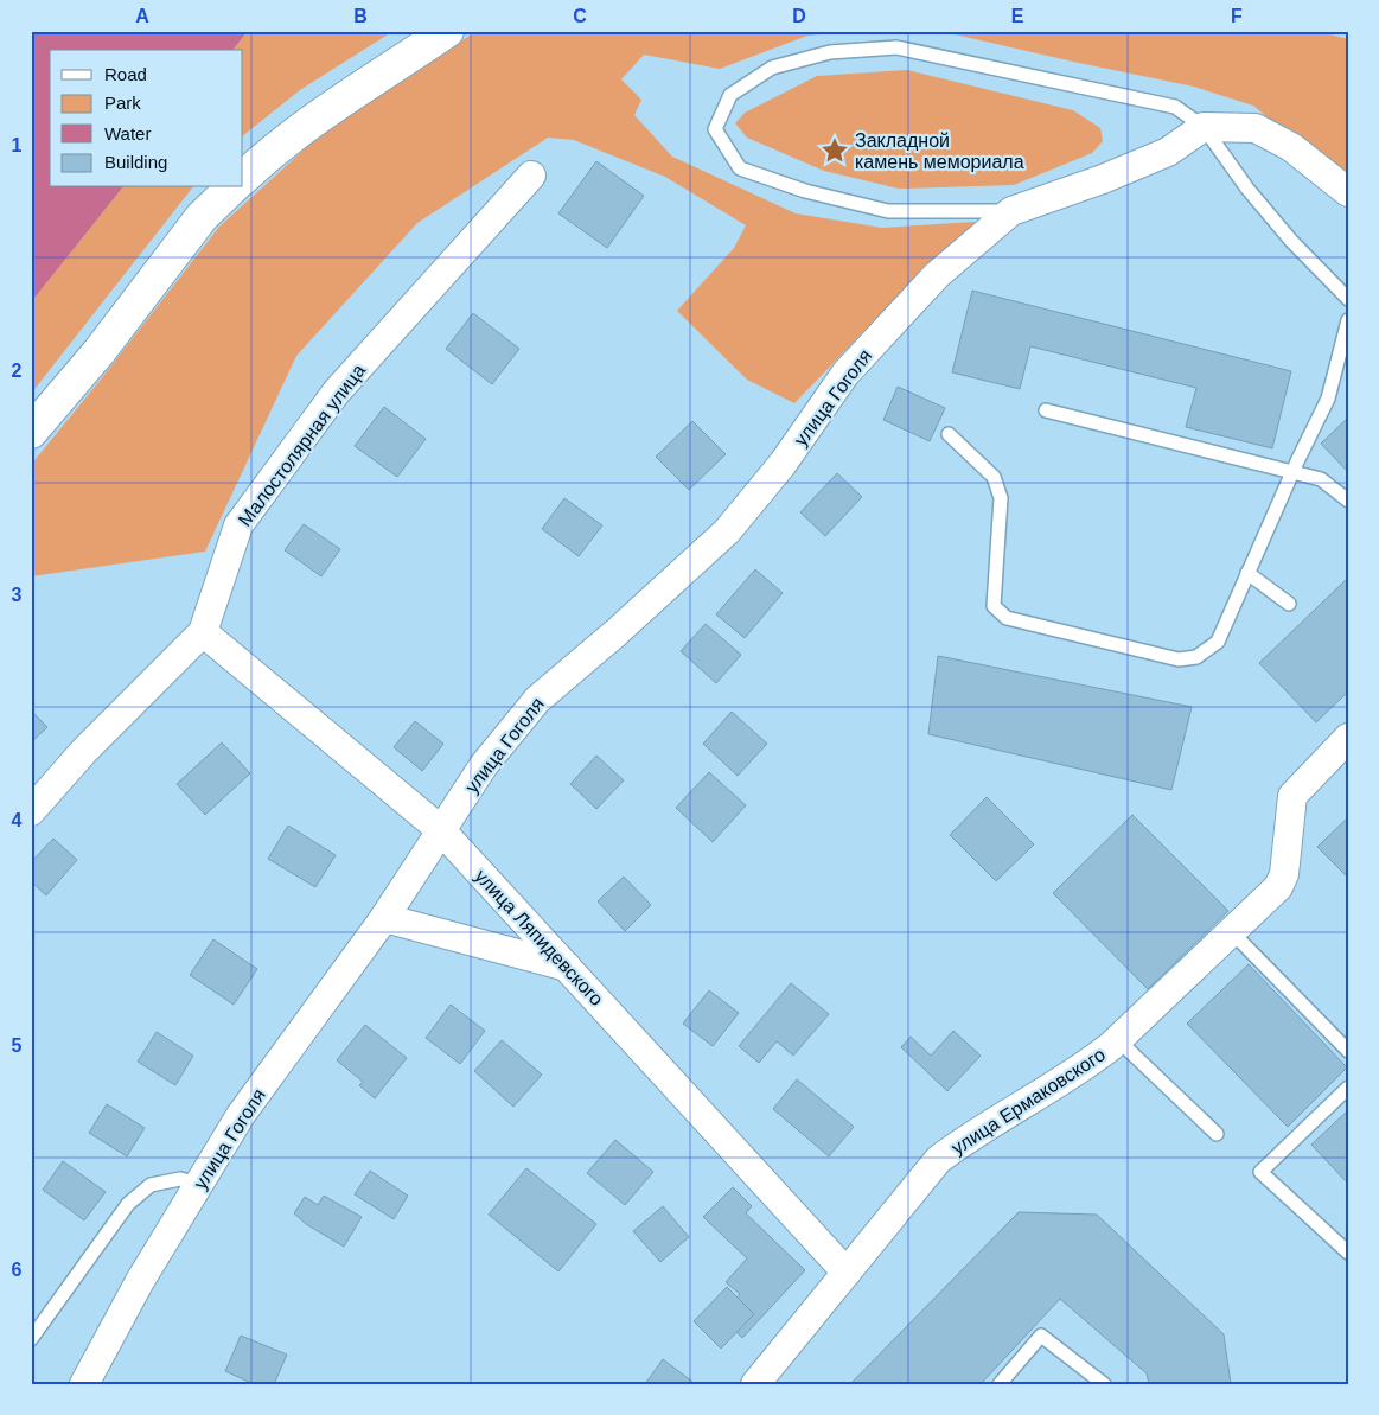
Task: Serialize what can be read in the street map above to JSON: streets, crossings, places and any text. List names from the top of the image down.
{
  "streets": {
    "street": [
      "улица Гоголя",
      "Малостолярная улица",
      "улица Ляпидевского",
      "улица Ермаковского"
    ]
  },
  "crossings": [
    ["улица Гоголя", "улица Ляпидевского"],
    ["Малостолярная улица", "улица Ляпидевского"],
    ["улица Ляпидевского", "улица Ермаковского"]
  ],
  "places": {
    "place": ["Закладной камень мемориала"]
  },
  "legend": [
    "Road",
    "Park",
    "Water",
    "Building"
  ],
  "grid": {
    "columns": [
      "A",
      "B",
      "C",
      "D",
      "E",
      "F"
    ],
    "rows": [
      "1",
      "2",
      "3",
      "4",
      "5",
      "6"
    ]
  }
}
